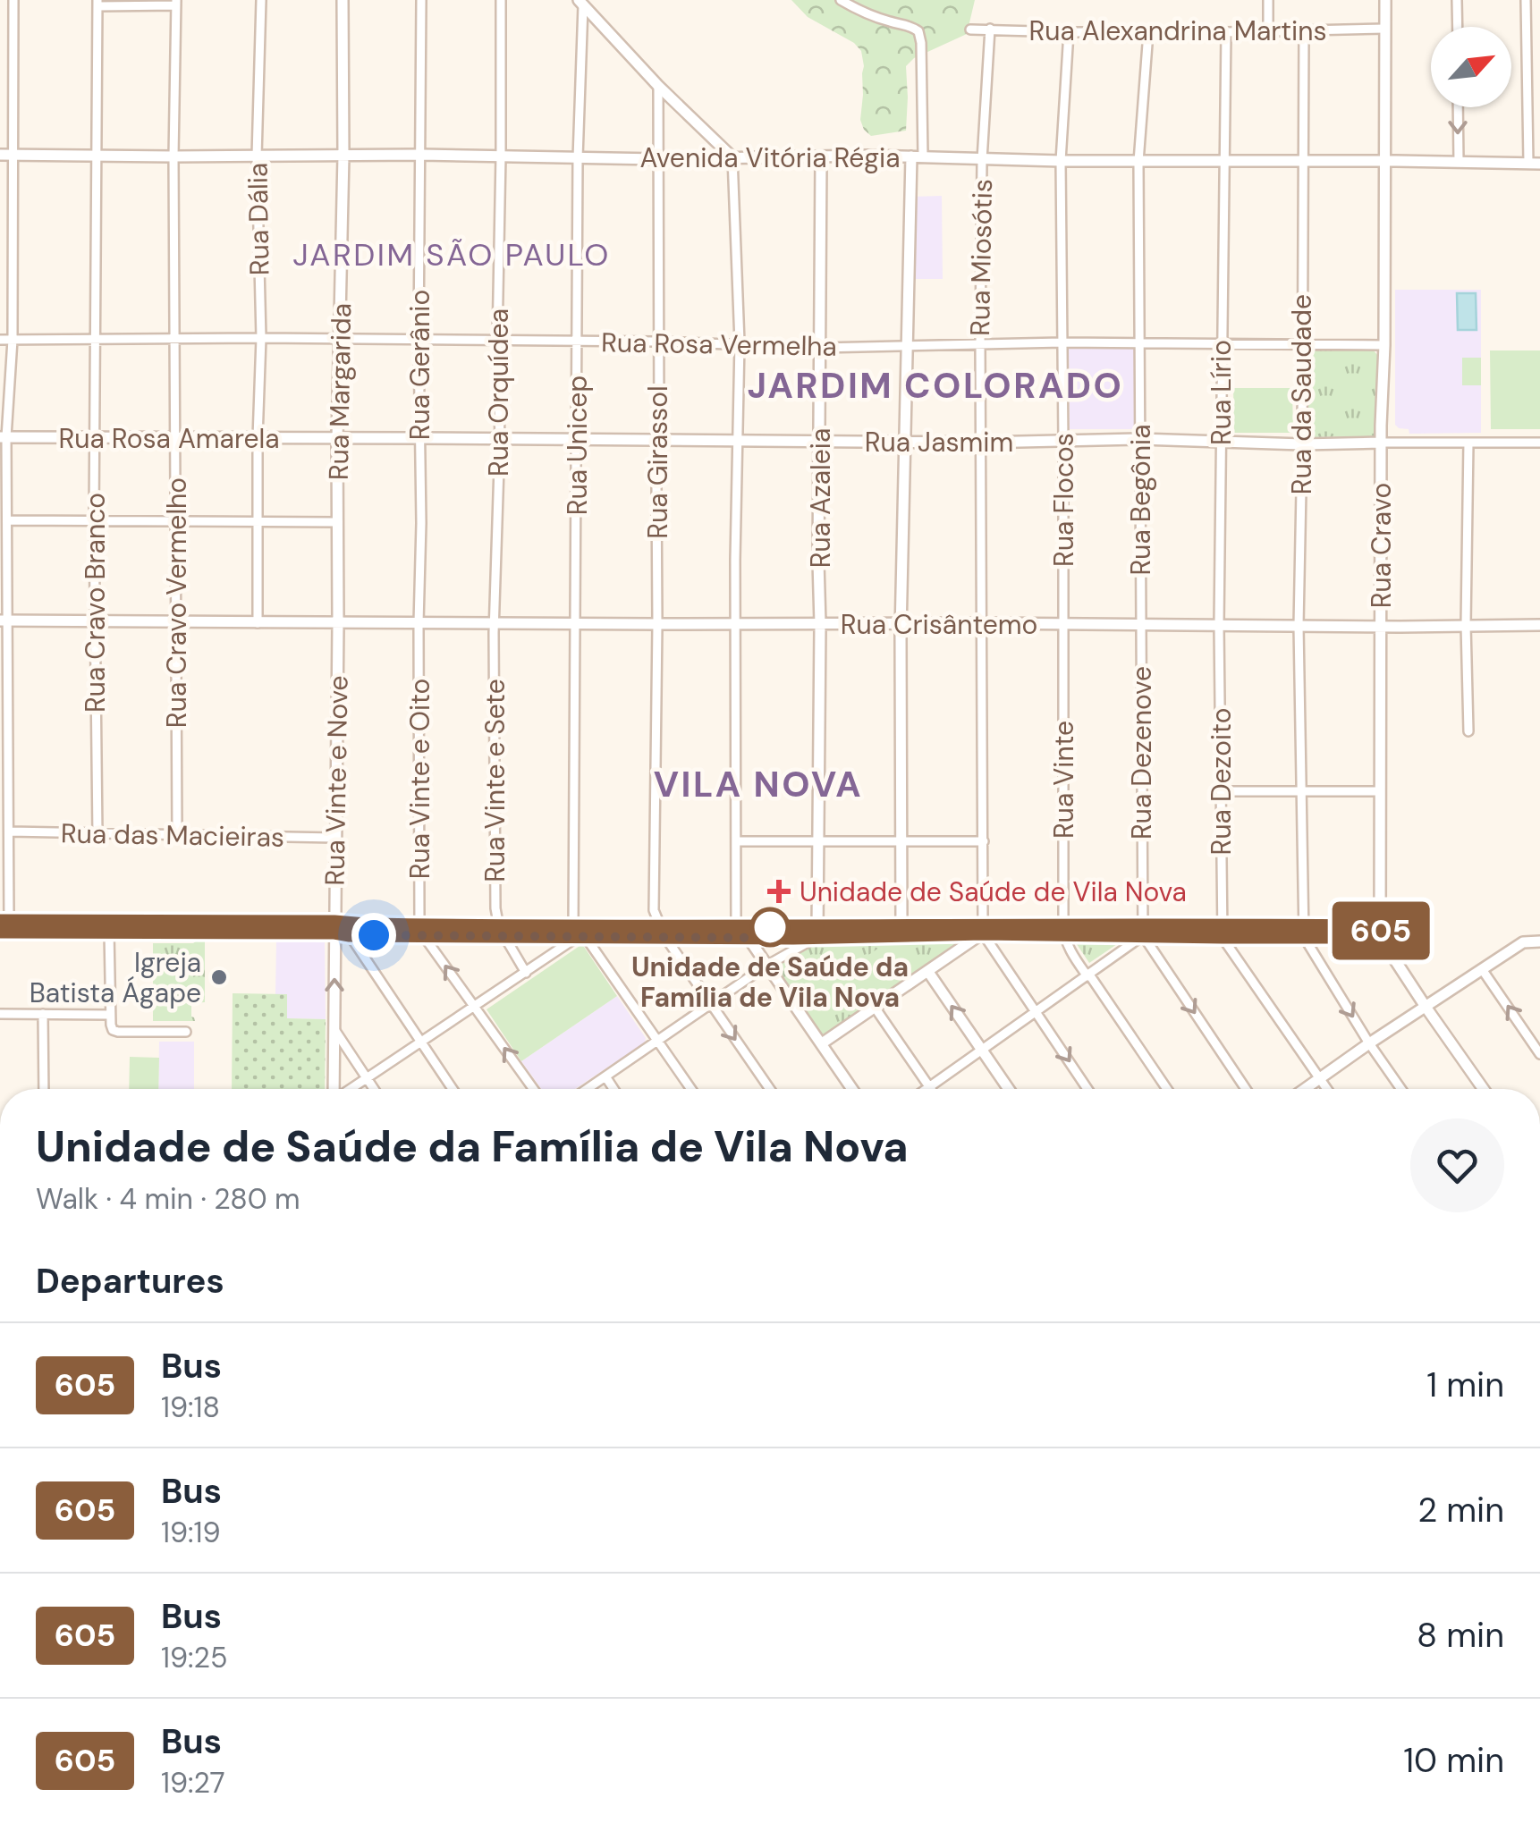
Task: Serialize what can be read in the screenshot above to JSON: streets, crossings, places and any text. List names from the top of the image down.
{
  "streets": {
    "street": [
      "Rua Alexandrina Martins",
      "Avenida Vitória Régia",
      "Rua Dália",
      "Rua Miosótis",
      "Rua Rosa Vermelha",
      "Rua Gerânio",
      "Rua Margarida",
      "Rua Orquídea",
      "Rua Lírio",
      "Rua da Saudade",
      "Rua Rosa Amarela",
      "Rua Jasmim",
      "Rua Unicep",
      "Rua Girassol",
      "Rua Azaleia",
      "Rua Flocos",
      "Rua Begônia",
      "Rua Cravo",
      "Rua Cravo Branco",
      "Rua Cravo Vermelho",
      "Rua Crisântemo",
      "Rua Dezenove",
      "Rua Vinte e Oito",
      "Rua Vinte",
      "Rua Vinte e Nove",
      "Rua Vinte e Sete",
      "Rua Dezoito",
      "Rua das Macieiras"
    ]
  },
  "crossings": [
    ["Rua Alexandrina Martins", "Rua Miosótis"],
    ["Rua Alexandrina Martins", "Rua Lírio"],
    ["Rua Alexandrina Martins", "Rua da Saudade"],
    ["Rua Alexandrina Martins", "Rua Flocos"],
    ["Rua Alexandrina Martins", "Rua Begônia"],
    ["Rua Alexandrina Martins", "Rua Cravo"],
    ["Avenida Vitória Régia", "Rua Dália"],
    ["Avenida Vitória Régia", "Rua Miosótis"],
    ["Avenida Vitória Régia", "Rua Gerânio"],
    ["Avenida Vitória Régia", "Rua Margarida"],
    ["Avenida Vitória Régia", "Rua Orquídea"],
    ["Avenida Vitória Régia", "Rua Lírio"],
    ["Avenida Vitória Régia", "Rua da Saudade"],
    ["Avenida Vitória Régia", "Rua Unicep"],
    ["Avenida Vitória Régia", "Rua Girassol"],
    ["Avenida Vitória Régia", "Rua Azaleia"],
    ["Avenida Vitória Régia", "Rua Flocos"],
    ["Avenida Vitória Régia", "Rua Begônia"],
    ["Avenida Vitória Régia", "Rua Cravo"],
    ["Avenida Vitória Régia", "Rua Cravo Branco"],
    ["Avenida Vitória Régia", "Rua Cravo Vermelho"],
    ["Rua Dália", "Rua Rosa Vermelha"],
    ["Rua Dália", "Rua Rosa Amarela"],
    ["Rua Dália", "Rua Crisântemo"],
    ["Rua Miosótis", "Rua Rosa Vermelha"],
    ["Rua Miosótis", "Rua Jasmim"],
    ["Rua Miosótis", "Rua Crisântemo"],
    ["Rua Rosa Vermelha", "Rua Gerânio"],
    ["Rua Rosa Vermelha", "Rua Margarida"],
    ["Rua Rosa Vermelha", "Rua Orquídea"],
    ["Rua Rosa Vermelha", "Rua Lírio"],
    ["Rua Rosa Vermelha", "Rua da Saudade"],
    ["Rua Rosa Vermelha", "Rua Unicep"],
    ["Rua Rosa Vermelha", "Rua Girassol"],
    ["Rua Rosa Vermelha", "Rua Azaleia"],
    ["Rua Rosa Vermelha", "Rua Flocos"],
    ["Rua Rosa Vermelha", "Rua Begônia"],
    ["Rua Rosa Vermelha", "Rua Cravo"],
    ["Rua Rosa Vermelha", "Rua Cravo Branco"],
    ["Rua Rosa Vermelha", "Rua Cravo Vermelho"],
    ["Rua Gerânio", "Rua Jasmim"],
    ["Rua Gerânio", "Rua Crisântemo"],
    ["Rua Gerânio", "Rua Vinte e Oito"],
    ["Rua Margarida", "Rua Rosa Amarela"],
    ["Rua Margarida", "Rua Jasmim"],
    ["Rua Margarida", "Rua Crisântemo"],
    ["Rua Margarida", "Rua Vinte e Nove"],
    ["Rua Orquídea", "Rua Jasmim"],
    ["Rua Orquídea", "Rua Crisântemo"],
    ["Rua Orquídea", "Rua Vinte e Sete"],
    ["Rua Lírio", "Rua Jasmim"],
    ["Rua Lírio", "Rua Crisântemo"],
    ["Rua Lírio", "Rua Dezoito"],
    ["Rua da Saudade", "Rua Jasmim"],
    ["Rua da Saudade", "Rua Crisântemo"],
    ["Rua Rosa Amarela", "Rua Jasmim"],
    ["Rua Rosa Amarela", "Rua Cravo Branco"],
    ["Rua Rosa Amarela", "Rua Cravo Vermelho"],
    ["Rua Jasmim", "Rua Unicep"],
    ["Rua Jasmim", "Rua Girassol"],
    ["Rua Jasmim", "Rua Azaleia"],
    ["Rua Jasmim", "Rua Flocos"],
    ["Rua Jasmim", "Rua Begônia"],
    ["Rua Jasmim", "Rua Cravo"],
    ["Rua Unicep", "Rua Crisântemo"],
    ["Rua Girassol", "Rua Crisântemo"],
    ["Rua Azaleia", "Rua Crisântemo"],
    ["Rua Flocos", "Rua Crisântemo"],
    ["Rua Flocos", "Rua Vinte"],
    ["Rua Begônia", "Rua Crisântemo"],
    ["Rua Begônia", "Rua Dezenove"],
    ["Rua Cravo", "Rua Crisântemo"],
    ["Rua Cravo Branco", "Rua Crisântemo"],
    ["Rua Cravo Branco", "Rua das Macieiras"],
    ["Rua Cravo Vermelho", "Rua Crisântemo"],
    ["Rua Cravo Vermelho", "Rua das Macieiras"],
    ["Rua Crisântemo", "Rua Dezenove"],
    ["Rua Crisântemo", "Rua Vinte e Oito"],
    ["Rua Crisântemo", "Rua Vinte"],
    ["Rua Crisântemo", "Rua Vinte e Nove"],
    ["Rua Crisântemo", "Rua Vinte e Sete"],
    ["Rua Crisântemo", "Rua Dezoito"],
    ["Rua Vinte e Nove", "Rua das Macieiras"]
  ],
  "districts": ["JARDIM SÃO PAULO", "JARDIM COLORADO", "VILA NOVA"],
  "places": {
    "health": ["Unidade de Saúde de Vila Nova"],
    "other": ["Unidade de Saúde da Família de Vila Nova", "Igreja Batista Ágape"]
  },
  "lines": ["bus line 605"],
  "north": "top right",
  "page": {
    "on_map": "605",
    "heading": [
      ["Unidade de Saúde da Família de Vila Nova", "Walk · 4 min · 280 m"],
      "Departures"
    ],
    "list": [
      {
        "mark": "605",
        "name": "Bus",
        "note": "19:18",
        "value": "1 min"
      },
      {
        "mark": "605",
        "name": "Bus",
        "note": "19:19",
        "value": "2 min"
      },
      {
        "mark": "605",
        "name": "Bus",
        "note": "19:25",
        "value": "8 min"
      },
      {
        "mark": "605",
        "name": "Bus",
        "note": "19:27",
        "value": "10 min"
      }
    ]
  }
}
